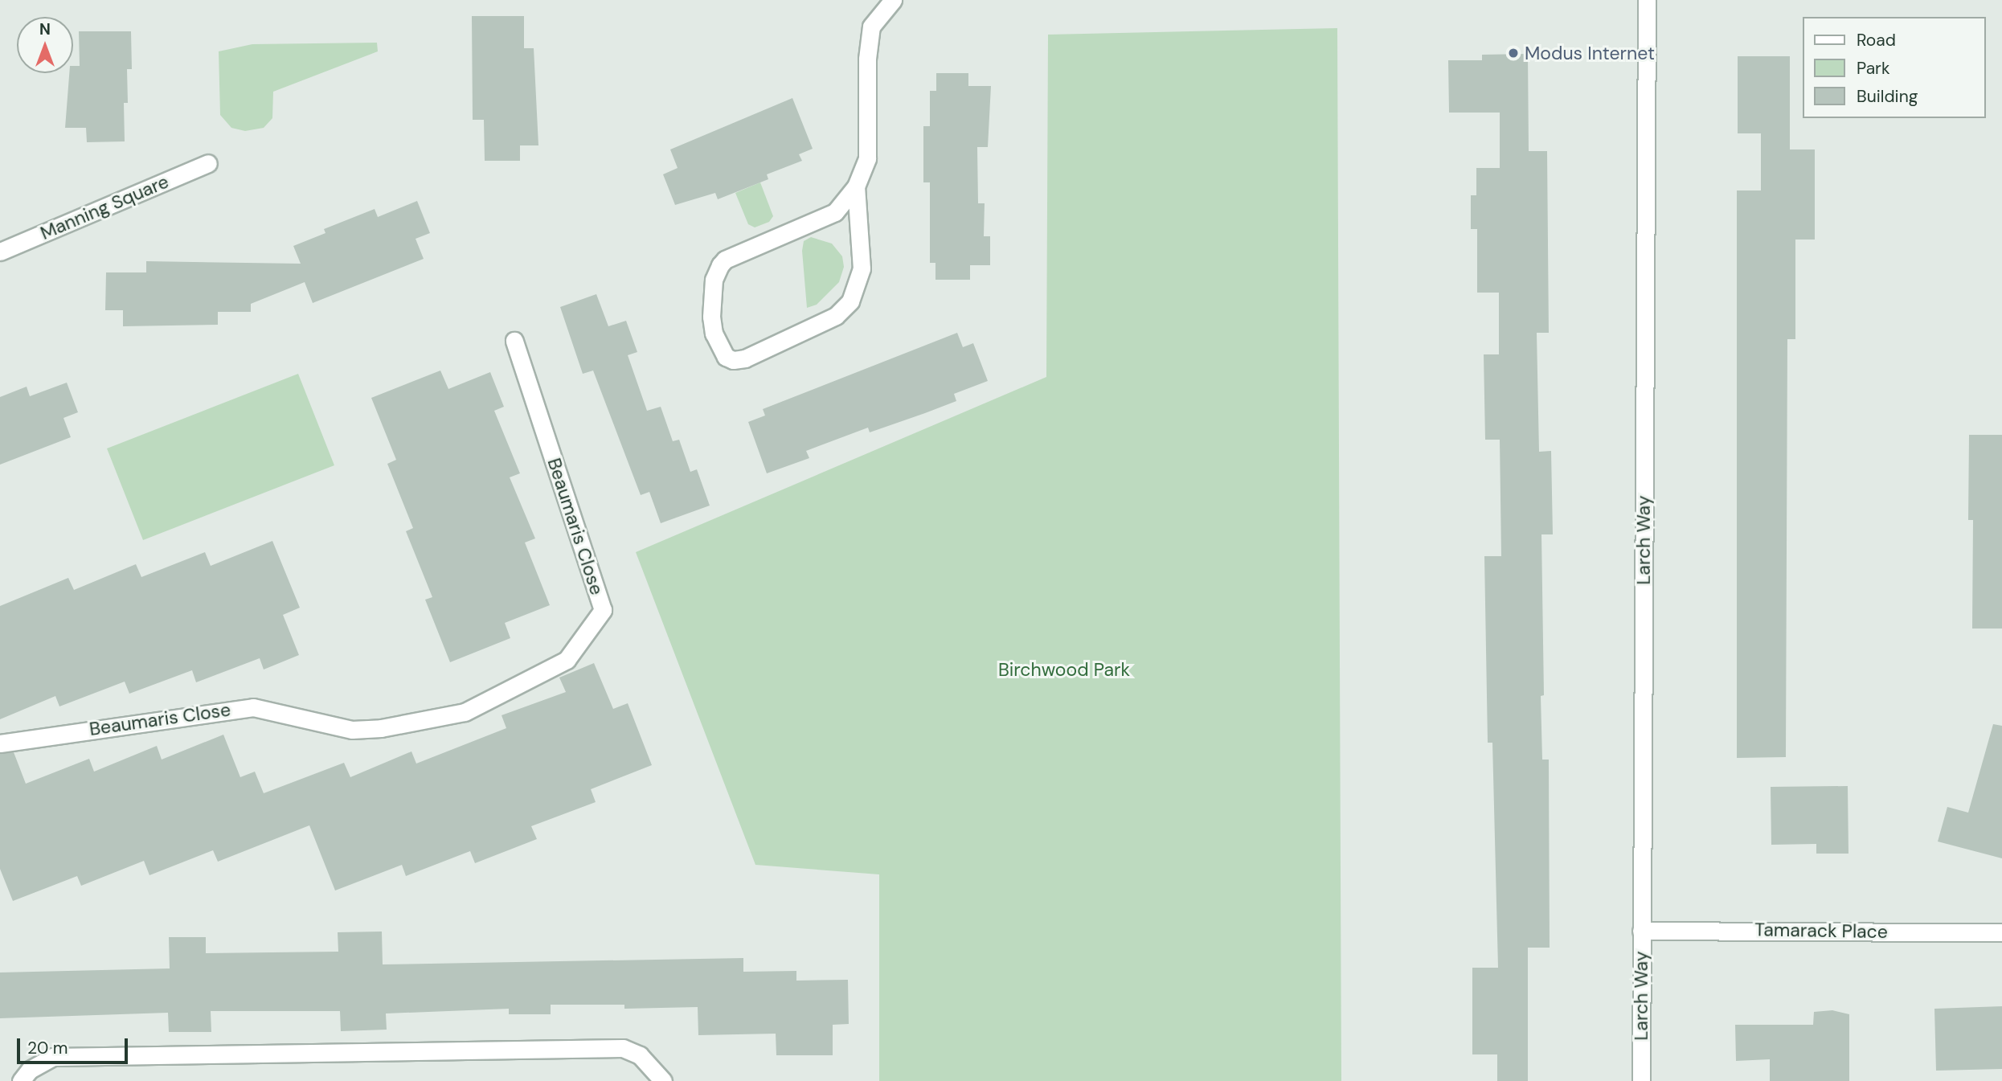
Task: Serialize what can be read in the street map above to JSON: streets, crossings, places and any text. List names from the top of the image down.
{
  "streets": {
    "street": [
      "Manning Square",
      "Beaumaris Close",
      "Larch Way",
      "Tamarack Place"
    ]
  },
  "crossings": [
    ["Larch Way", "Tamarack Place"]
  ],
  "parks": ["Birchwood Park"],
  "places": ["Modus Internet"],
  "legend": ["Road", "Park", "Building"],
  "scale_bar": "20 m",
  "north": "top"
}
